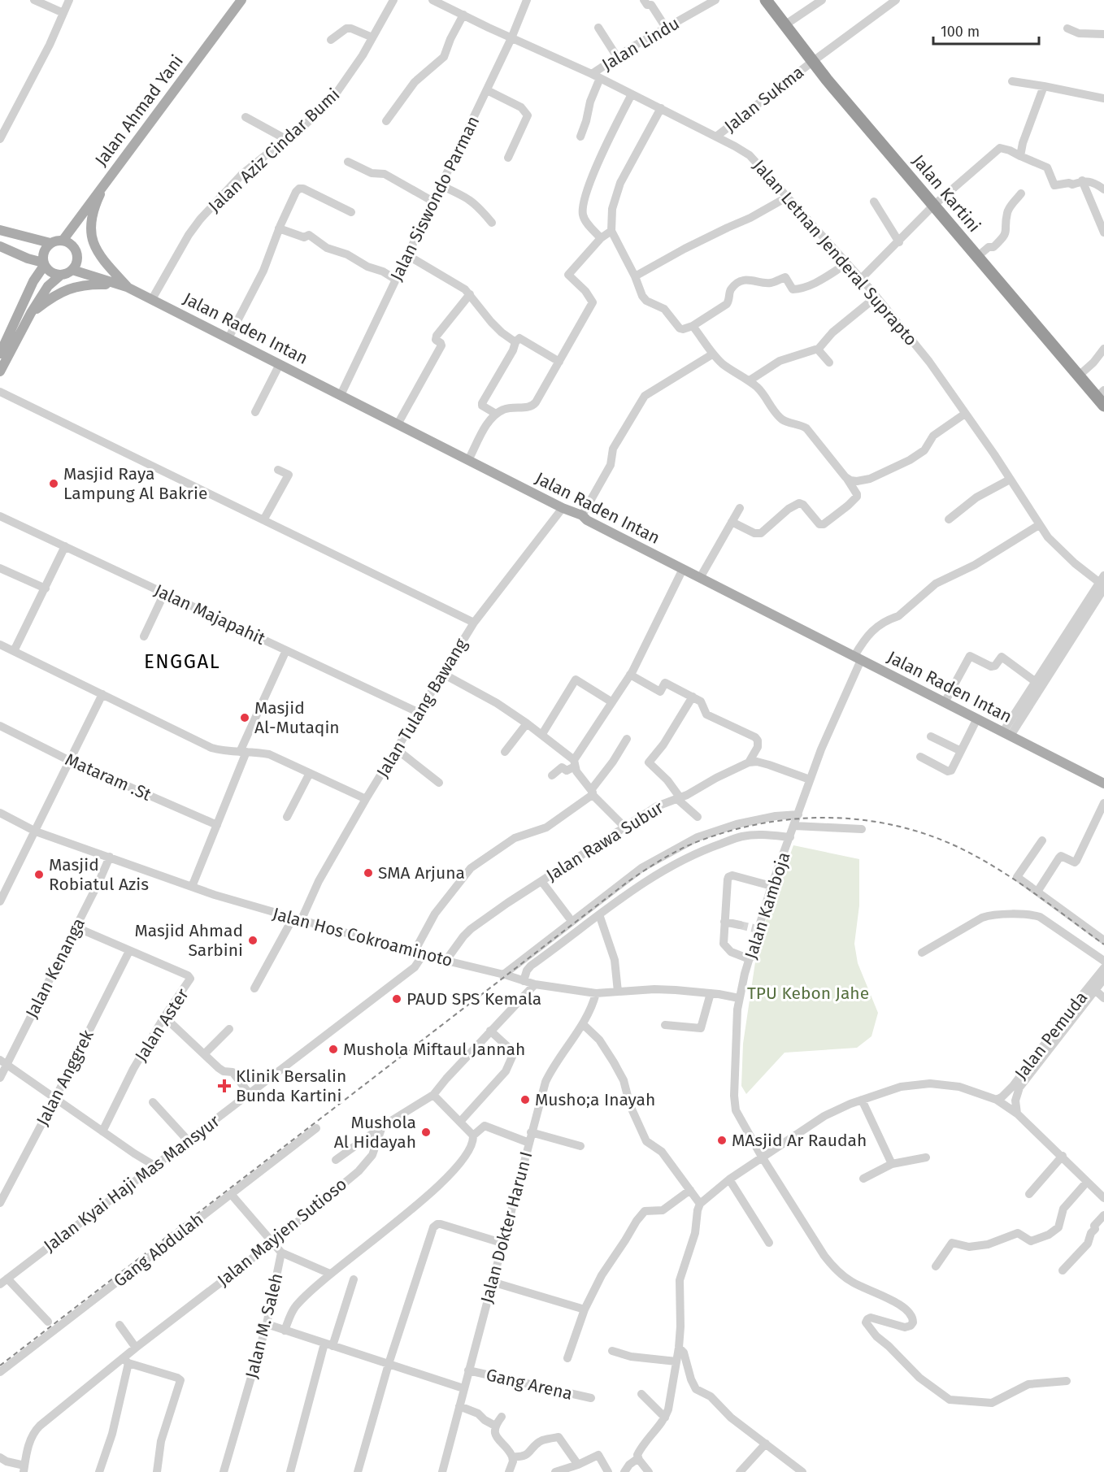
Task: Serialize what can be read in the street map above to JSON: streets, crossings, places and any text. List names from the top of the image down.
{
  "streets": {
    "highway": ["Jalan Kartini"],
    "main road": ["Jalan Ahmad Yani", "Jalan Raden Intan"],
    "street": [
      "Jalan Lindu",
      "Jalan Sukma",
      "Jalan Aziz Cindar Bumi",
      "Jalan Siswondo Parman",
      "Jalan Letnan Jenderal Suprapto",
      "Jalan Majapahit",
      "Jalan Tulang Bawang",
      "Mataram .St",
      "Jalan Rawa Subur",
      "Jalan Kamboja",
      "Jalan Hos Cokroaminoto",
      "Jalan Kenanga",
      "Jalan Aster",
      "Jalan Pemuda",
      "Jalan Anggrek",
      "Jalan Kyai Haji Mas Mansyur",
      "Jalan Dokter Harun I",
      "Jalan Mayjen Sutioso",
      "Gang Abdulah",
      "Jalan M. Saleh",
      "Gang Arena"
    ]
  },
  "crossings": [
    ["Jalan Lindu", "Jalan Letnan Jenderal Suprapto"],
    ["Jalan Sukma", "Jalan Kartini"],
    ["Jalan Sukma", "Jalan Letnan Jenderal Suprapto"],
    ["Jalan Ahmad Yani", "Jalan Raden Intan"],
    ["Jalan Aziz Cindar Bumi", "Jalan Raden Intan"],
    ["Jalan Siswondo Parman", "Jalan Letnan Jenderal Suprapto"],
    ["Jalan Siswondo Parman", "Jalan Raden Intan"],
    ["Jalan Letnan Jenderal Suprapto", "Jalan Kamboja"],
    ["Jalan Raden Intan", "Jalan Tulang Bawang"],
    ["Jalan Raden Intan", "Jalan Kamboja"],
    ["Jalan Majapahit", "Jalan Tulang Bawang"],
    ["Jalan Tulang Bawang", "Jalan Hos Cokroaminoto"],
    ["Jalan Rawa Subur", "Jalan Hos Cokroaminoto"],
    ["Jalan Kamboja", "Jalan Hos Cokroaminoto"],
    ["Jalan Hos Cokroaminoto", "Jalan Kenanga"],
    ["Jalan Hos Cokroaminoto", "Jalan Kyai Haji Mas Mansyur"],
    ["Jalan Hos Cokroaminoto", "Jalan Dokter Harun I"],
    ["Jalan Kenanga", "Jalan Aster"],
    ["Jalan Aster", "Jalan Anggrek"],
    ["Jalan Dokter Harun I", "Gang Arena"],
    ["Jalan Mayjen Sutioso", "Jalan M. Saleh"],
    ["Gang Abdulah", "Jalan M. Saleh"]
  ],
  "districts": ["ENGGAL"],
  "parks": ["TPU Kebon Jahe"],
  "places": {
    "other": [
      "Masjid Raya Lampung Al Bakrie",
      "Masjid Al-Mutaqin",
      "SMA Arjuna",
      "Masjid Robiatul Azis",
      "Masjid Ahmad Sarbini",
      "PAUD SPS Kemala",
      "Mushola Miftaul Jannah",
      "Musho;a Inayah",
      "Mushola Al Hidayah",
      "MAsjid Ar Raudah"
    ],
    "health": ["Klinik Bersalin Bunda Kartini"]
  },
  "scale_bar": "100 m"
}
